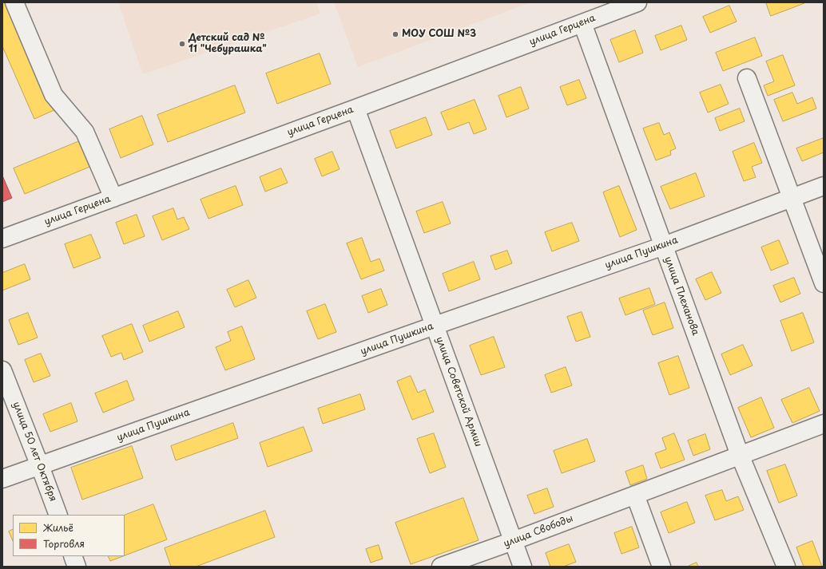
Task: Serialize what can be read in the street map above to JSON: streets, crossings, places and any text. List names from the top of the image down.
{
  "streets": {
    "street": [
      "улица Герцена",
      "улица Пушкина",
      "улица Плеханова",
      "улица Советской Армии",
      "улица 50 лет Октября",
      "улица Свободы"
    ]
  },
  "crossings": [
    ["улица Герцена", "улица Плеханова"],
    ["улица Герцена", "улица Советской Армии"],
    ["улица Пушкина", "улица Плеханова"],
    ["улица Пушкина", "улица Советской Армии"],
    ["улица Пушкина", "улица 50 лет Октября"],
    ["улица Плеханова", "улица Свободы"],
    ["улица Советской Армии", "улица Свободы"]
  ],
  "places": ["МОУ СОШ №3", "Детский сад № 11 \"Чебурашка\""],
  "legend": ["Жильё", "Торговля"]
}
